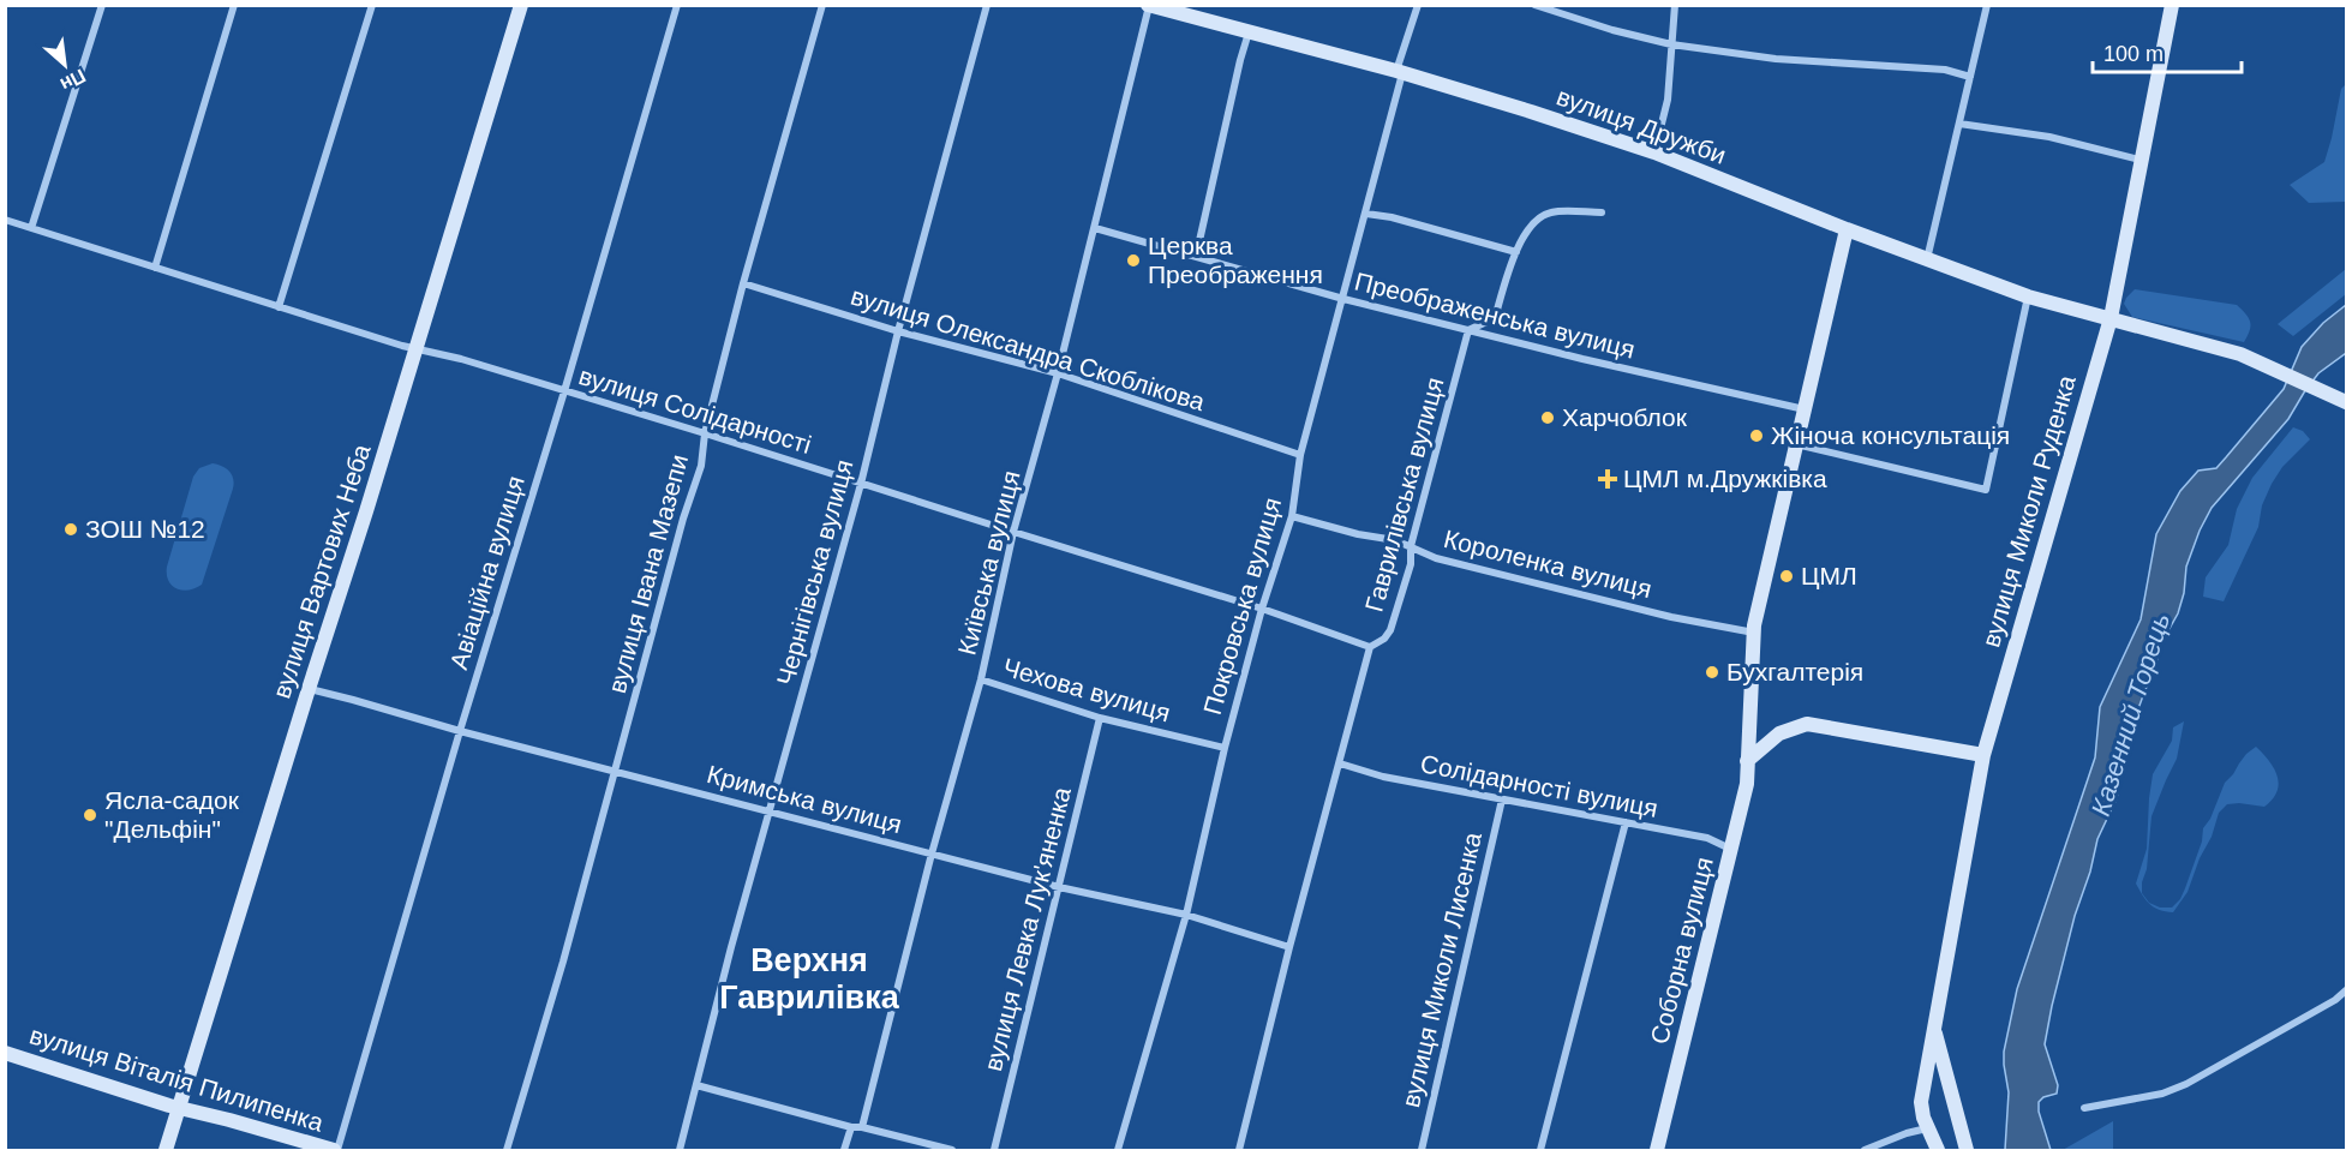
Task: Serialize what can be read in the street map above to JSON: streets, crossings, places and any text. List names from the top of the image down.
{
  "streets": {
    "street": [
      "вулиця Дружби",
      "Преображенська вулиця",
      "вулиця Олександра Скоблікова",
      "вулиця Солідарності",
      "Гаврилівська вулиця",
      "вулиця Миколи Руденка",
      "Київська вулиця",
      "Короленка вулиця",
      "вулиця Вартових Неба",
      "Авіаційна вулиця",
      "Чернігівська вулиця",
      "вулиця Івана Мазепи",
      "Покровська вулиця",
      "Чехова вулиця",
      "Солідарності вулиця",
      "Кримська вулиця",
      "вулиця Левка Лук'яненка",
      "Соборна вулиця",
      "вулиця Миколи Лисенка",
      "вулиця Віталія Пилипенка"
    ]
  },
  "crossings": [
    ["вулиця Дружби", "вулиця Миколи Руденка"],
    ["вулиця Дружби", "Київська вулиця"],
    ["вулиця Дружби", "Покровська вулиця"],
    ["вулиця Дружби", "Соборна вулиця"],
    ["Преображенська вулиця", "Гаврилівська вулиця"],
    ["Преображенська вулиця", "Київська вулиця"],
    ["Преображенська вулиця", "Покровська вулиця"],
    ["Преображенська вулиця", "Соборна вулиця"],
    ["вулиця Олександра Скоблікова", "Київська вулиця"],
    ["вулиця Олександра Скоблікова", "Чернігівська вулиця"],
    ["вулиця Олександра Скоблікова", "вулиця Івана Мазепи"],
    ["вулиця Олександра Скоблікова", "Покровська вулиця"],
    ["вулиця Солідарності", "Гаврилівська вулиця"],
    ["вулиця Солідарності", "Київська вулиця"],
    ["вулиця Солідарності", "вулиця Вартових Неба"],
    ["вулиця Солідарності", "Авіаційна вулиця"],
    ["вулиця Солідарності", "Чернігівська вулиця"],
    ["вулиця Солідарності", "вулиця Івана Мазепи"],
    ["вулиця Солідарності", "Покровська вулиця"],
    ["Гаврилівська вулиця", "Короленка вулиця"],
    ["Гаврилівська вулиця", "Солідарності вулиця"],
    ["Гаврилівська вулиця", "Кримська вулиця"],
    ["Київська вулиця", "Чехова вулиця"],
    ["Київська вулиця", "Кримська вулиця"],
    ["Короленка вулиця", "Покровська вулиця"],
    ["Короленка вулиця", "Соборна вулиця"],
    ["вулиця Вартових Неба", "Кримська вулиця"],
    ["вулиця Вартових Неба", "вулиця Віталія Пилипенка"],
    ["Авіаційна вулиця", "Кримська вулиця"],
    ["Авіаційна вулиця", "вулиця Віталія Пилипенка"],
    ["Чернігівська вулиця", "Кримська вулиця"],
    ["вулиця Івана Мазепи", "Кримська вулиця"],
    ["Покровська вулиця", "Чехова вулиця"],
    ["Покровська вулиця", "Кримська вулиця"],
    ["Чехова вулиця", "вулиця Левка Лук'яненка"],
    ["Солідарності вулиця", "Соборна вулиця"],
    ["Солідарності вулиця", "вулиця Миколи Лисенка"],
    ["Кримська вулиця", "вулиця Левка Лук'яненка"]
  ],
  "districts": ["Верхня Гаврилівка"],
  "water": ["Казенний Торець"],
  "places": {
    "other": [
      "Церква Преображення",
      "Харчоблок",
      "Жіноча консультація",
      "ЗОШ №12",
      "ЦМЛ",
      "Бухгалтерія",
      "Ясла-садок \"Дельфін\""
    ],
    "health": ["ЦМЛ м.Дружківка"]
  },
  "scale_bar": "100 m",
  "north": "bottom right"
}
